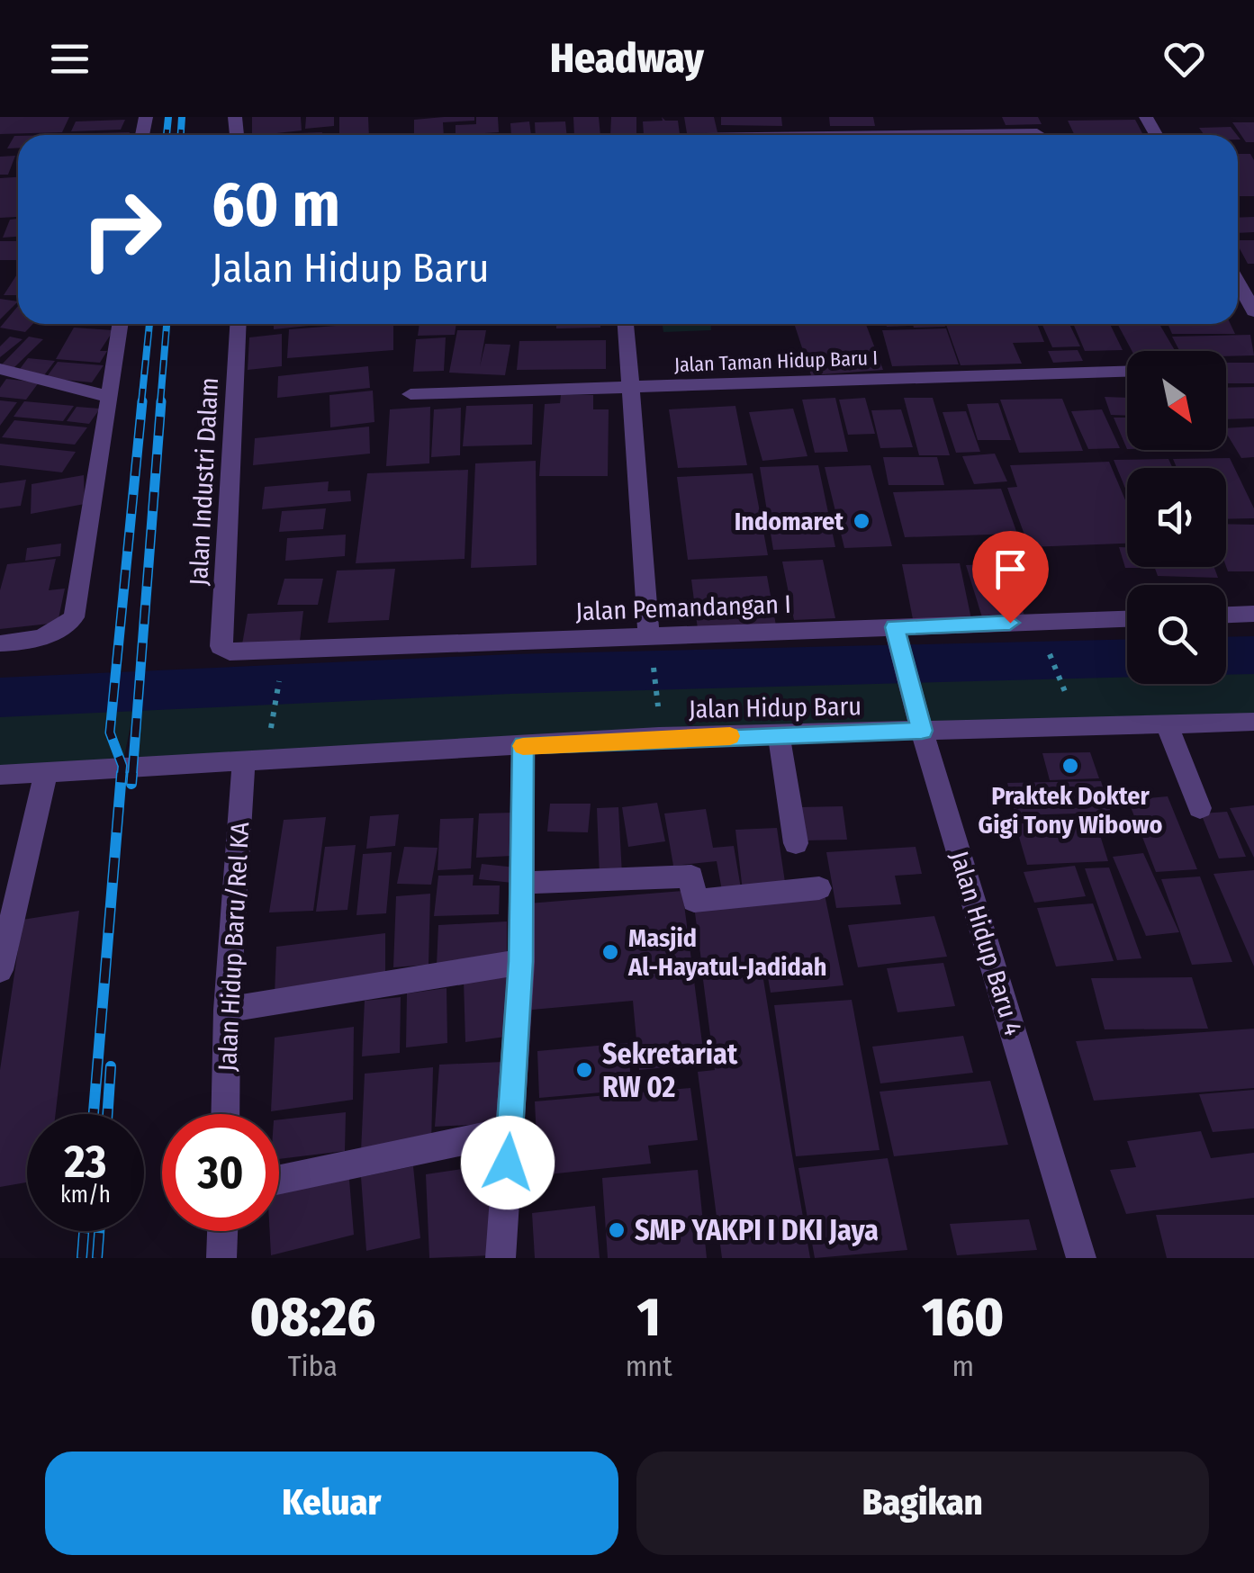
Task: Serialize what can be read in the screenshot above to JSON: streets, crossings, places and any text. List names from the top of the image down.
{
  "streets": {
    "street": [
      "Jalan Taman Hidup Baru I",
      "Jalan Industri Dalam",
      "Jalan Pemandangan I",
      "Jalan Hidup Baru",
      "Jalan Hidup Baru 4",
      "Jalan Hidup Baru/Rel KA"
    ]
  },
  "crossings": [
    ["Jalan Industri Dalam", "Jalan Pemandangan I"],
    ["Jalan Pemandangan I", "Jalan Hidup Baru 4"],
    ["Jalan Hidup Baru", "Jalan Hidup Baru 4"],
    ["Jalan Hidup Baru", "Jalan Hidup Baru/Rel KA"]
  ],
  "places": [
    "Indomaret",
    "Praktek Dokter Gigi Tony Wibowo",
    "Masjid Al-Hayatul-Jadidah",
    "Sekretariat RW 02",
    "SMP YAKPI I DKI Jaya"
  ],
  "north": "bottom right",
  "page": {
    "header": "Headway",
    "turn": ["60 m", "Jalan Hidup Baru"],
    "speed": "23 km/h",
    "limit": "30",
    "eta": [
      "08:26",
      "Tiba",
      "1",
      "mnt",
      "160",
      "m"
    ],
    "buttons": ["Keluar", "Bagikan"]
  }
}
